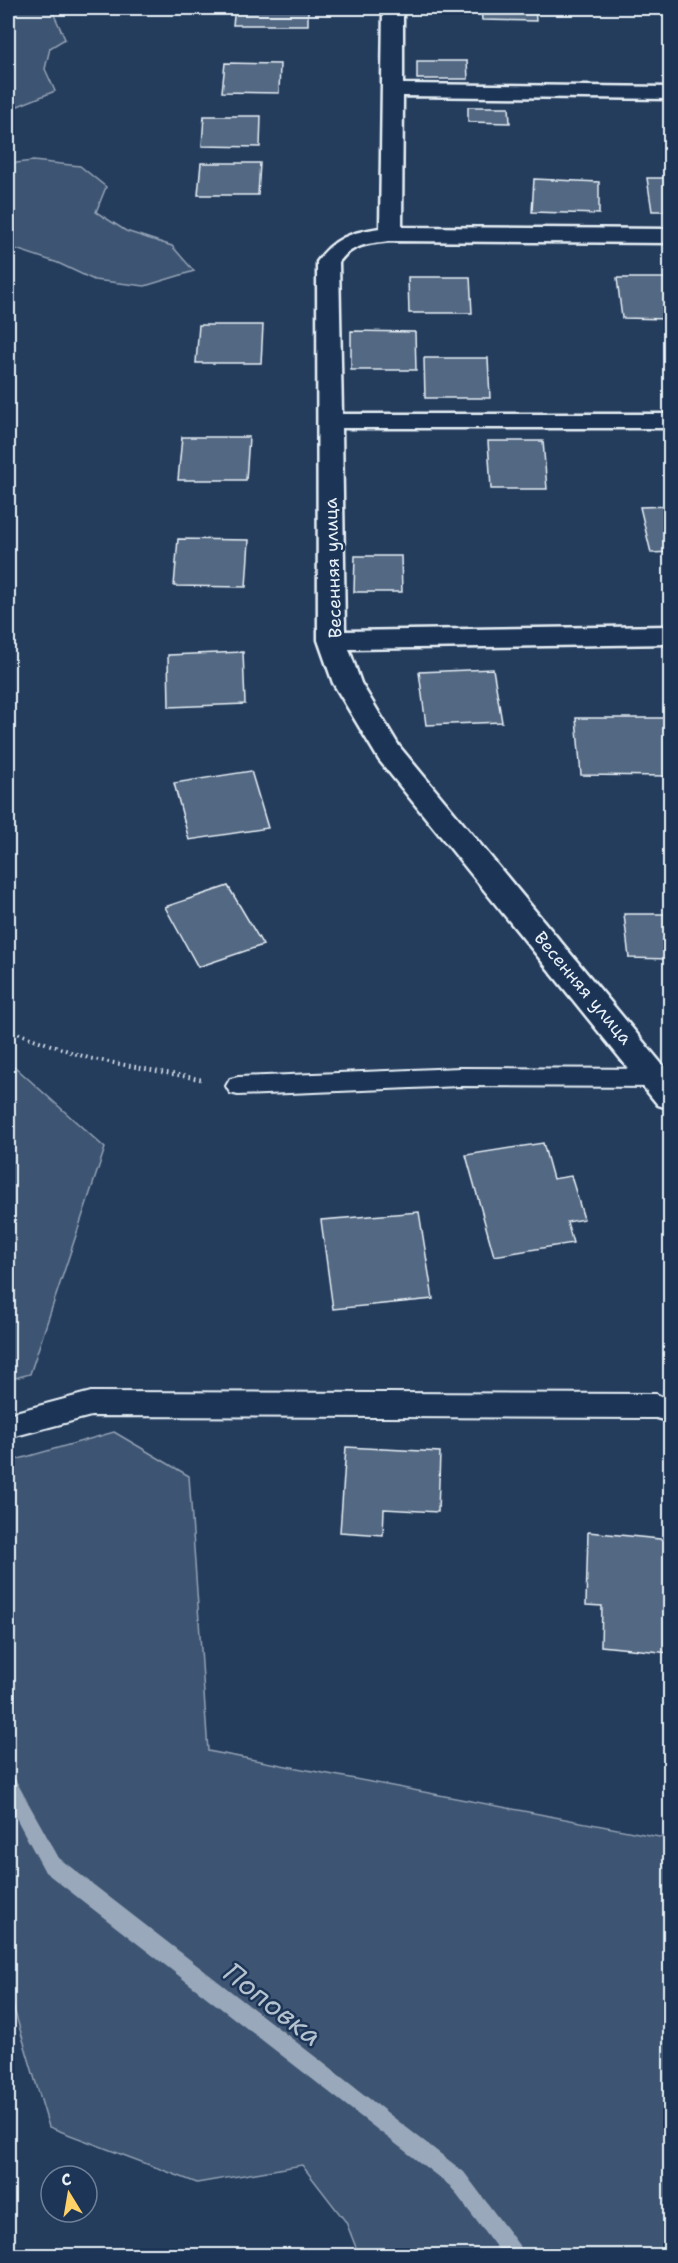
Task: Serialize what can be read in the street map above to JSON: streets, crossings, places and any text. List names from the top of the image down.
{
  "streets": {
    "street": ["Весенняя улица"]
  },
  "water": ["Поповка"],
  "north": "top"
}
